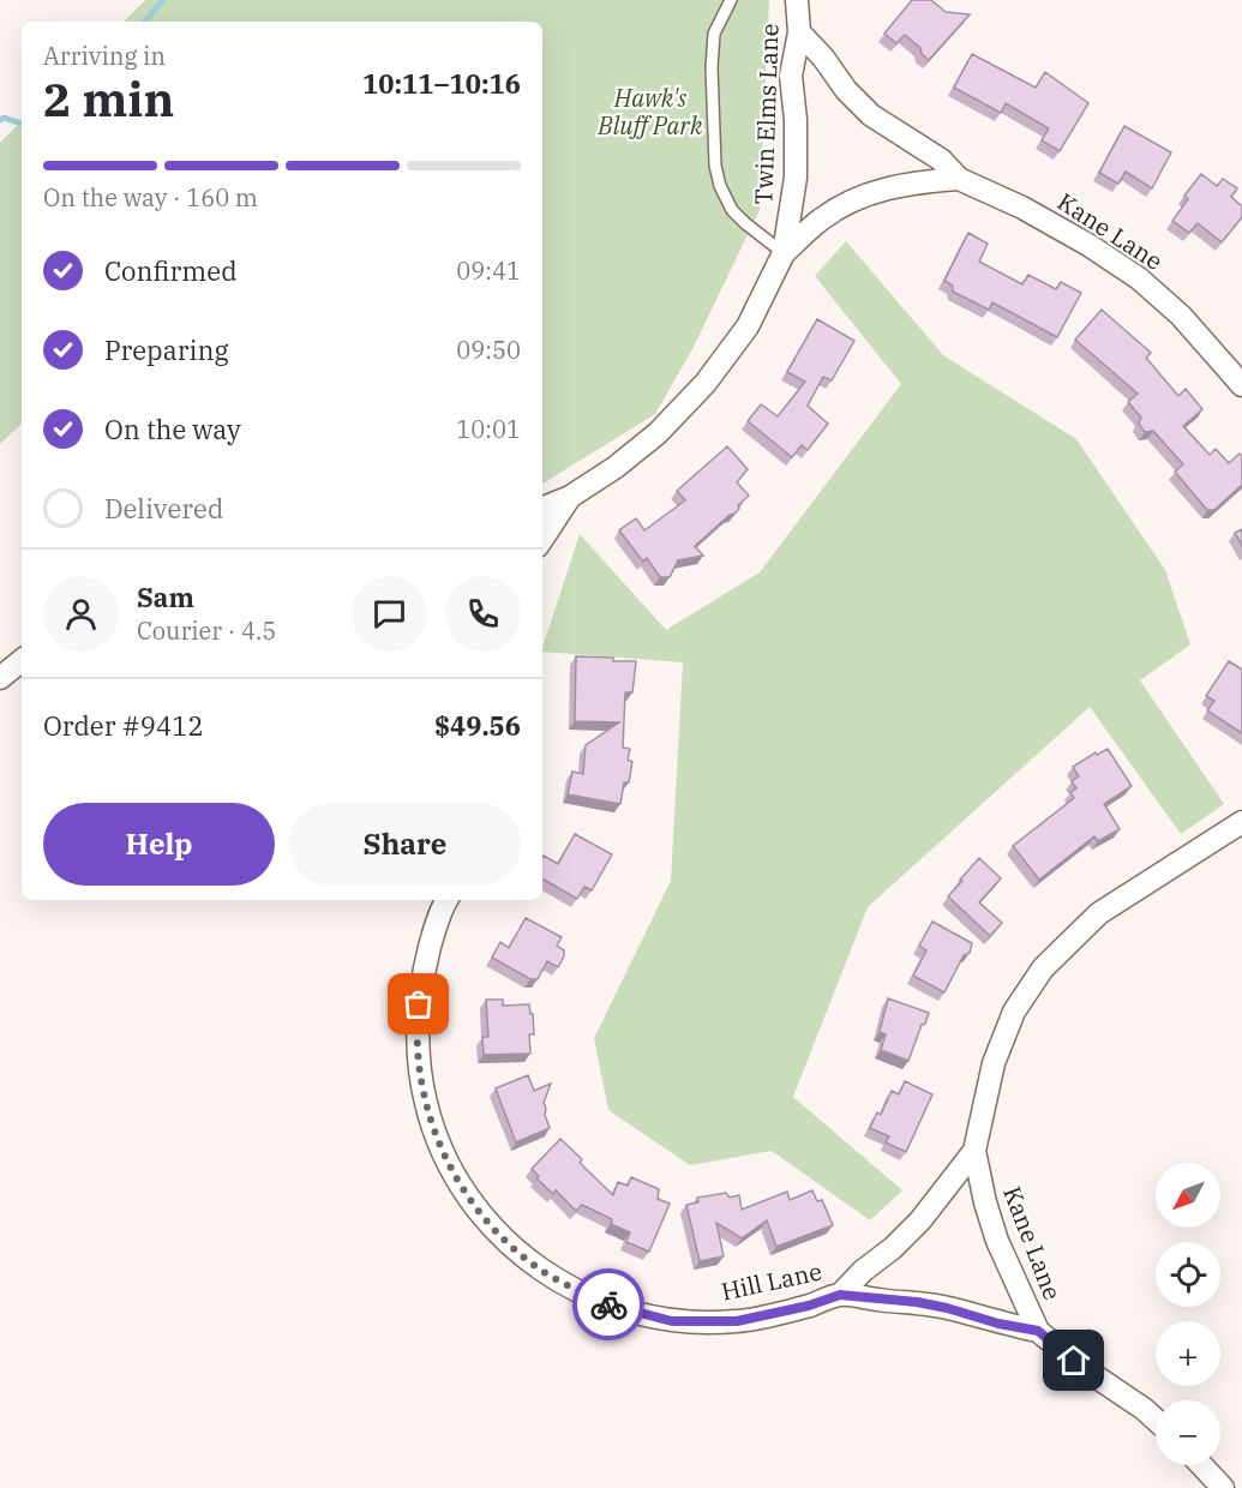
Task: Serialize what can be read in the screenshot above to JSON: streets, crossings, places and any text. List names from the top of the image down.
{
  "streets": {
    "street": ["Twin Elms Lane", "Kane Lane", "Hill Lane"]
  },
  "crossings": [
    ["Twin Elms Lane", "Kane Lane"]
  ],
  "parks": ["Hawk's Bluff Park"],
  "north": "bottom left",
  "page": {
    "heading": ["2 min", "Arriving in", "10:11–10:16"],
    "panel": [
      "Sam",
      "Courier · 4.5",
      "Order #9412",
      "$49.56"
    ],
    "bar": "On the way · 160 m",
    "list": [
      ["Confirmed", "09:41"],
      ["Preparing", "09:50"],
      ["On the way", "10:01"],
      "Delivered"
    ],
    "buttons": ["Help", "Share"],
    "map_buttons": ["+", "−"]
  }
}
